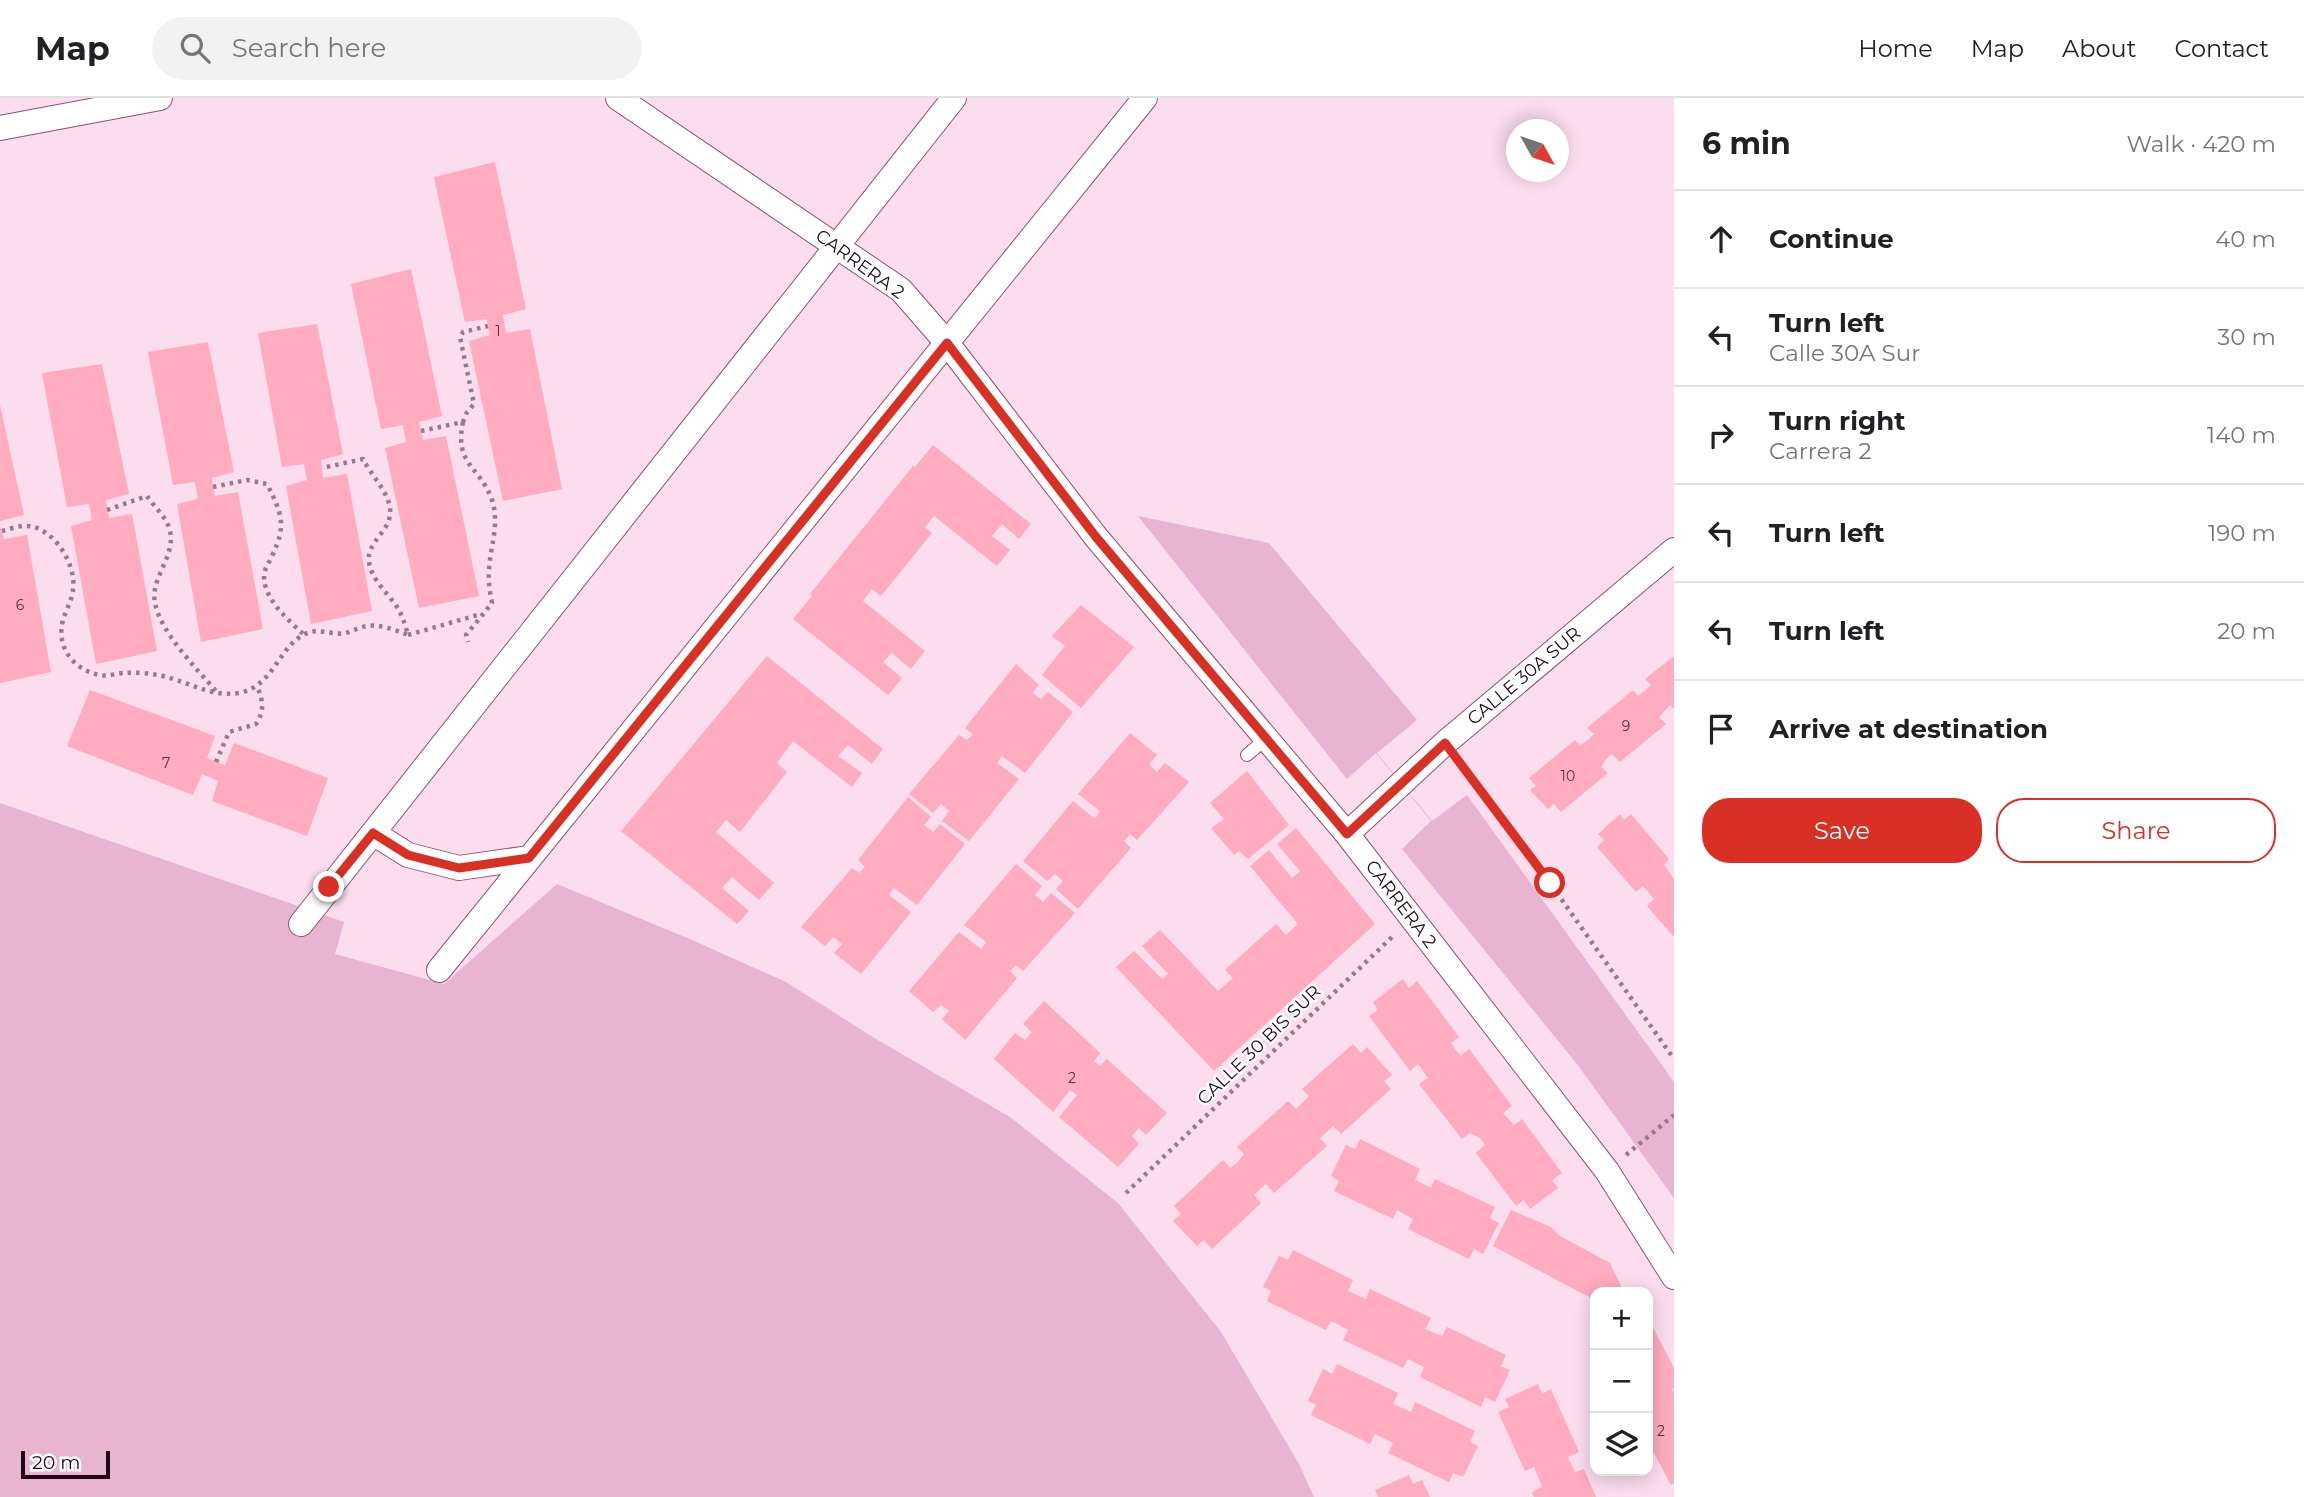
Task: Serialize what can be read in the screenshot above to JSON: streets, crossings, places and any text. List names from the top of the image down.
{
  "streets": {
    "street": ["CARRERA 2", "CALLE 30A SUR"],
    "path": ["CALLE 30 BIS SUR"]
  },
  "crossings": [
    ["CARRERA 2", "CALLE 30A SUR"],
    ["CARRERA 2", "CALLE 30 BIS SUR"]
  ],
  "house_numbers": [
    "1",
    "6",
    "9",
    "7",
    "10",
    "2",
    "2"
  ],
  "scale_bar": "20 m",
  "north": "bottom right",
  "page": {
    "header": "Map",
    "search": "Search here",
    "nav": [
      "Home",
      "Map",
      "About",
      "Contact"
    ],
    "heading": ["6 min", "Walk · 420 m"],
    "list": [
      ["Continue", "40 m"],
      ["Turn left", "Calle 30A Sur", "30 m"],
      ["Turn right", "Carrera 2", "140 m"],
      ["Turn left", "190 m"],
      ["Turn left", "20 m"],
      "Arrive at destination"
    ],
    "buttons": ["Save", "Share"],
    "map_buttons": ["+", "−"],
    "scale": "20 m"
  }
}
